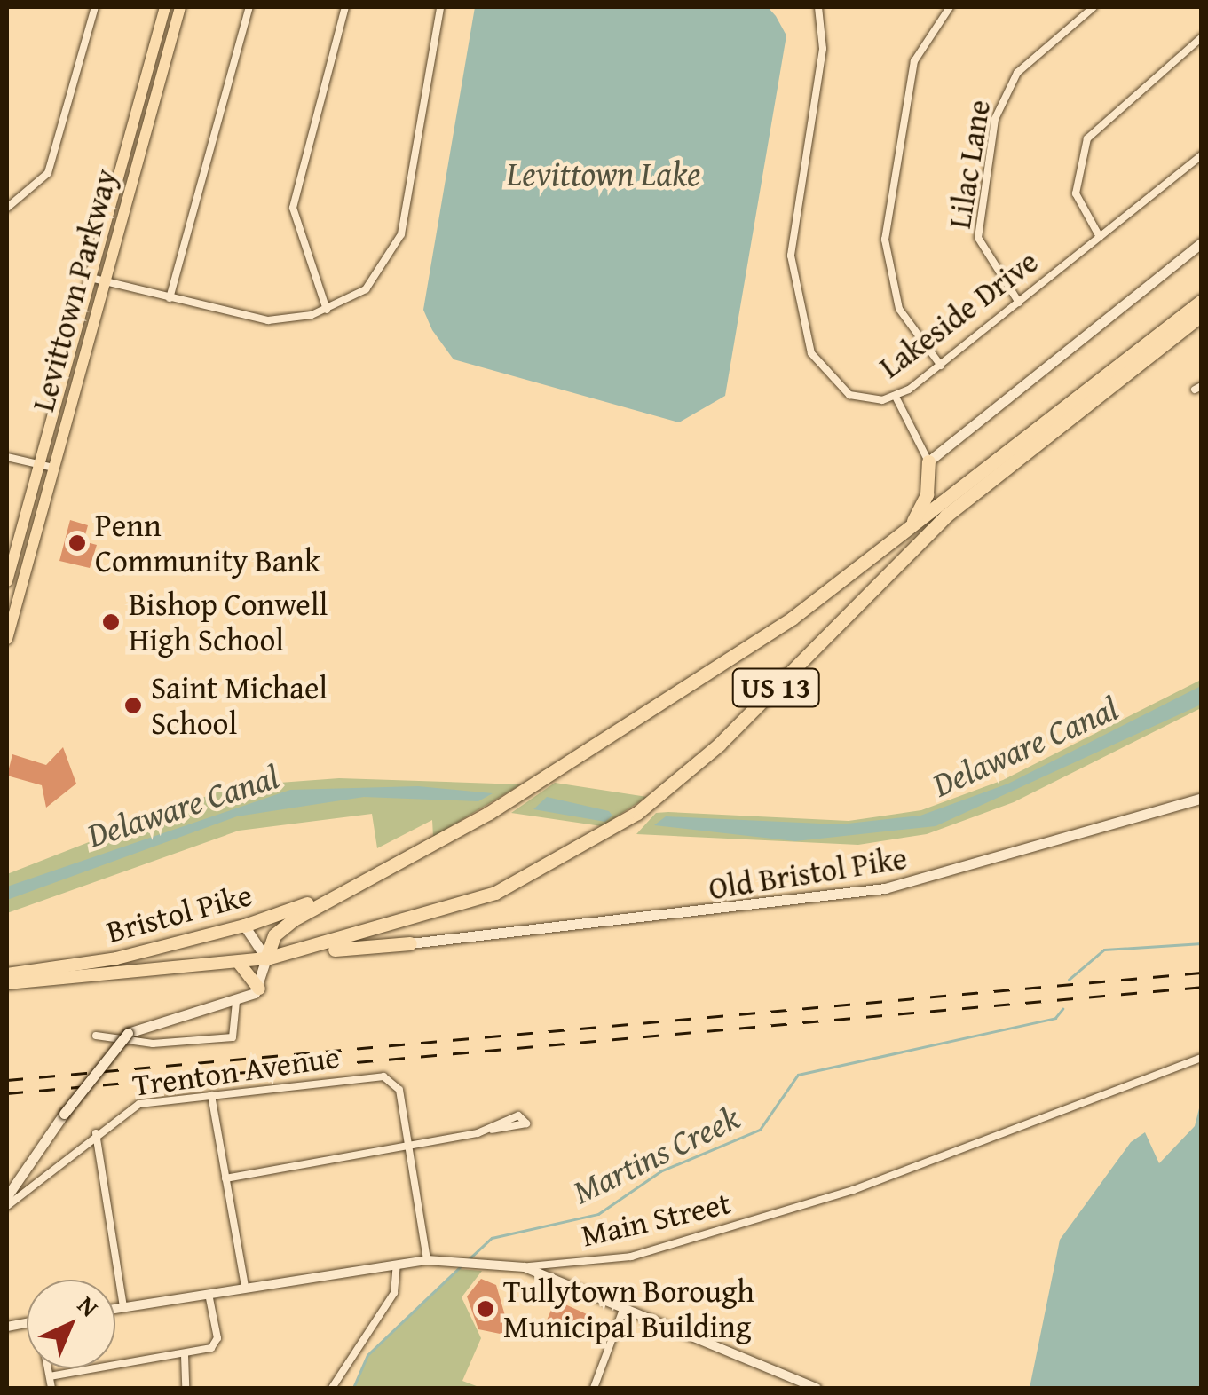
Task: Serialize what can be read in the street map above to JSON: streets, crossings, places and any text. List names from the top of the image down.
{
  "streets": {
    "highway": ["US 13", "Bristol Pike"],
    "main road": ["Levittown Parkway", "Old Bristol Pike"],
    "street": [
      "Lilac Lane",
      "Lakeside Drive",
      "Trenton Avenue",
      "Main Street"
    ]
  },
  "crossings": [
    ["Lilac Lane", "Lakeside Drive"],
    ["US 13", "Bristol Pike"]
  ],
  "water": ["Levittown Lake", "Delaware Canal", "Martins Creek"],
  "places": [
    "Penn Community Bank",
    "Bishop Conwell High School",
    "Saint Michael School",
    "Tullytown Borough Municipal Building"
  ],
  "north": "top right"
}
